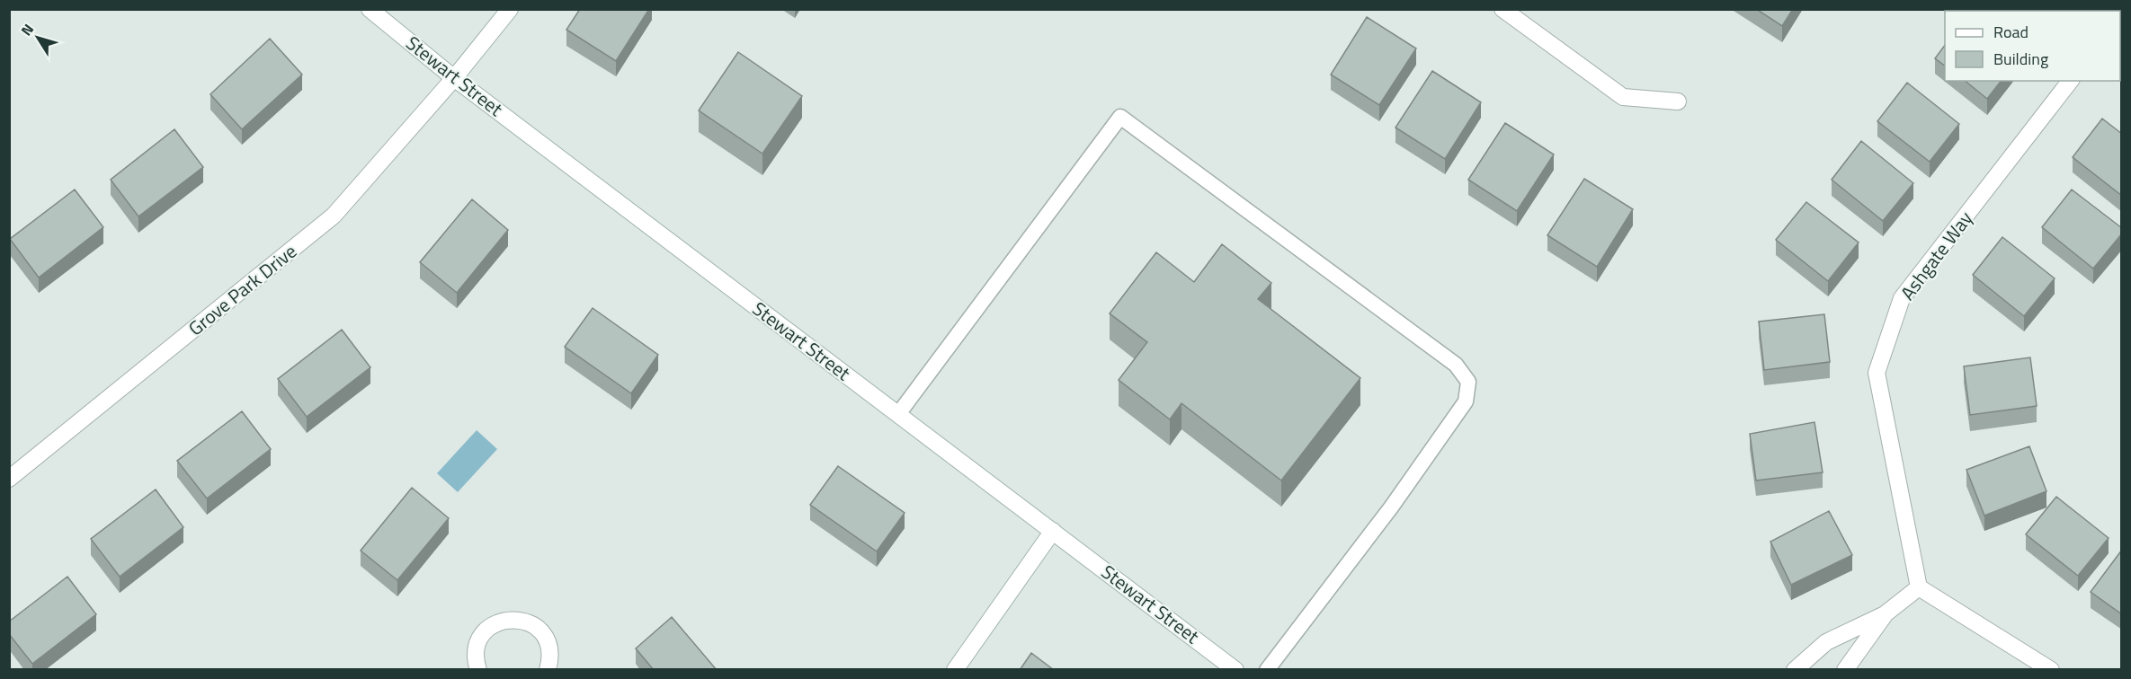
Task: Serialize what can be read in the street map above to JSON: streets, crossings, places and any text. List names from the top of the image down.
{
  "streets": {
    "street": ["Stewart Street", "Ashgate Way", "Grove Park Drive"]
  },
  "crossings": [
    ["Stewart Street", "Grove Park Drive"]
  ],
  "legend": ["Road", "Building"],
  "north": "top left"
}
